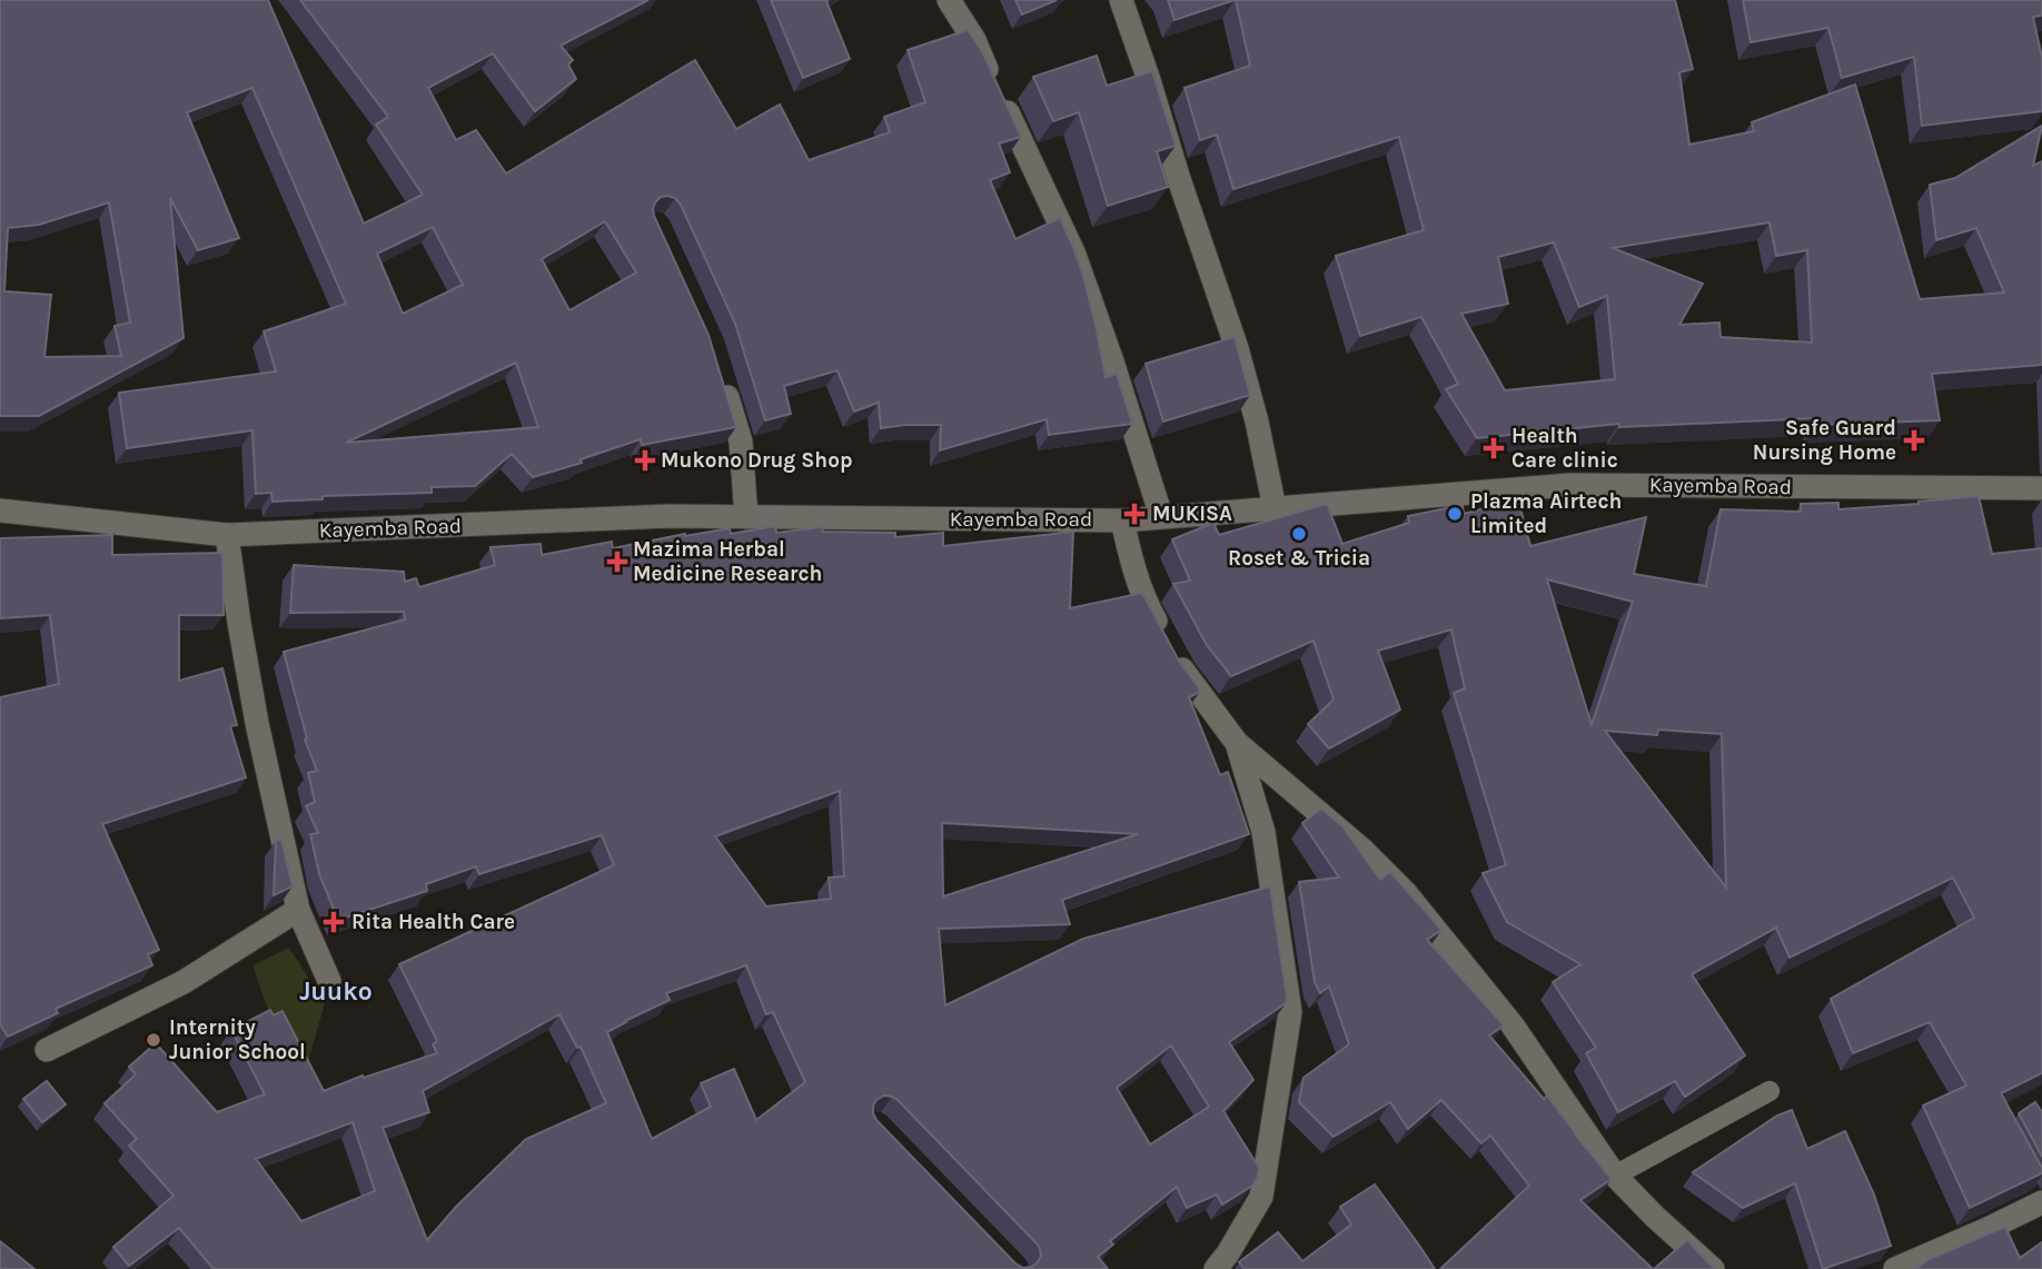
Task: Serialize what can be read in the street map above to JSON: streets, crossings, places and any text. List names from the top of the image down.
{
  "streets": {
    "street": ["Kayemba Road"]
  },
  "districts": ["Juuko"],
  "places": {
    "health": [
      "Safe Guard Nursing Home",
      "Health Care clinic",
      "Mukono Drug Shop",
      "MUKISA",
      "Mazima Herbal Medicine Research",
      "Rita Health Care"
    ],
    "other": ["Plazma Airtech Limited", "Roset & Tricia", "Internity Junior School"]
  }
}
